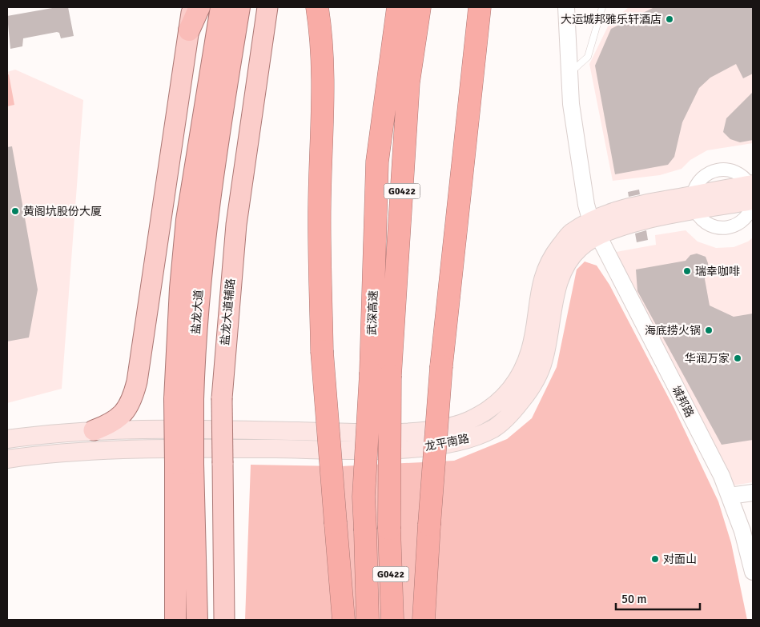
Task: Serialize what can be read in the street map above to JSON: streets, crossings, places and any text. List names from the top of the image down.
{
  "streets": {
    "highway": ["G0422", "盐龙大道", "武深高速"],
    "main road": ["盐龙大道辅路", "龙平南路"],
    "street": ["城邦路"]
  },
  "crossings": [
    ["城邦路", "龙平南路"]
  ],
  "places": [
    "大运城邦雅乐轩酒店",
    "黄阁坑股份大厦",
    "瑞幸咖啡",
    "海底捞火锅",
    "华润万家",
    "对面山"
  ],
  "scale_bar": "50 m"
}
